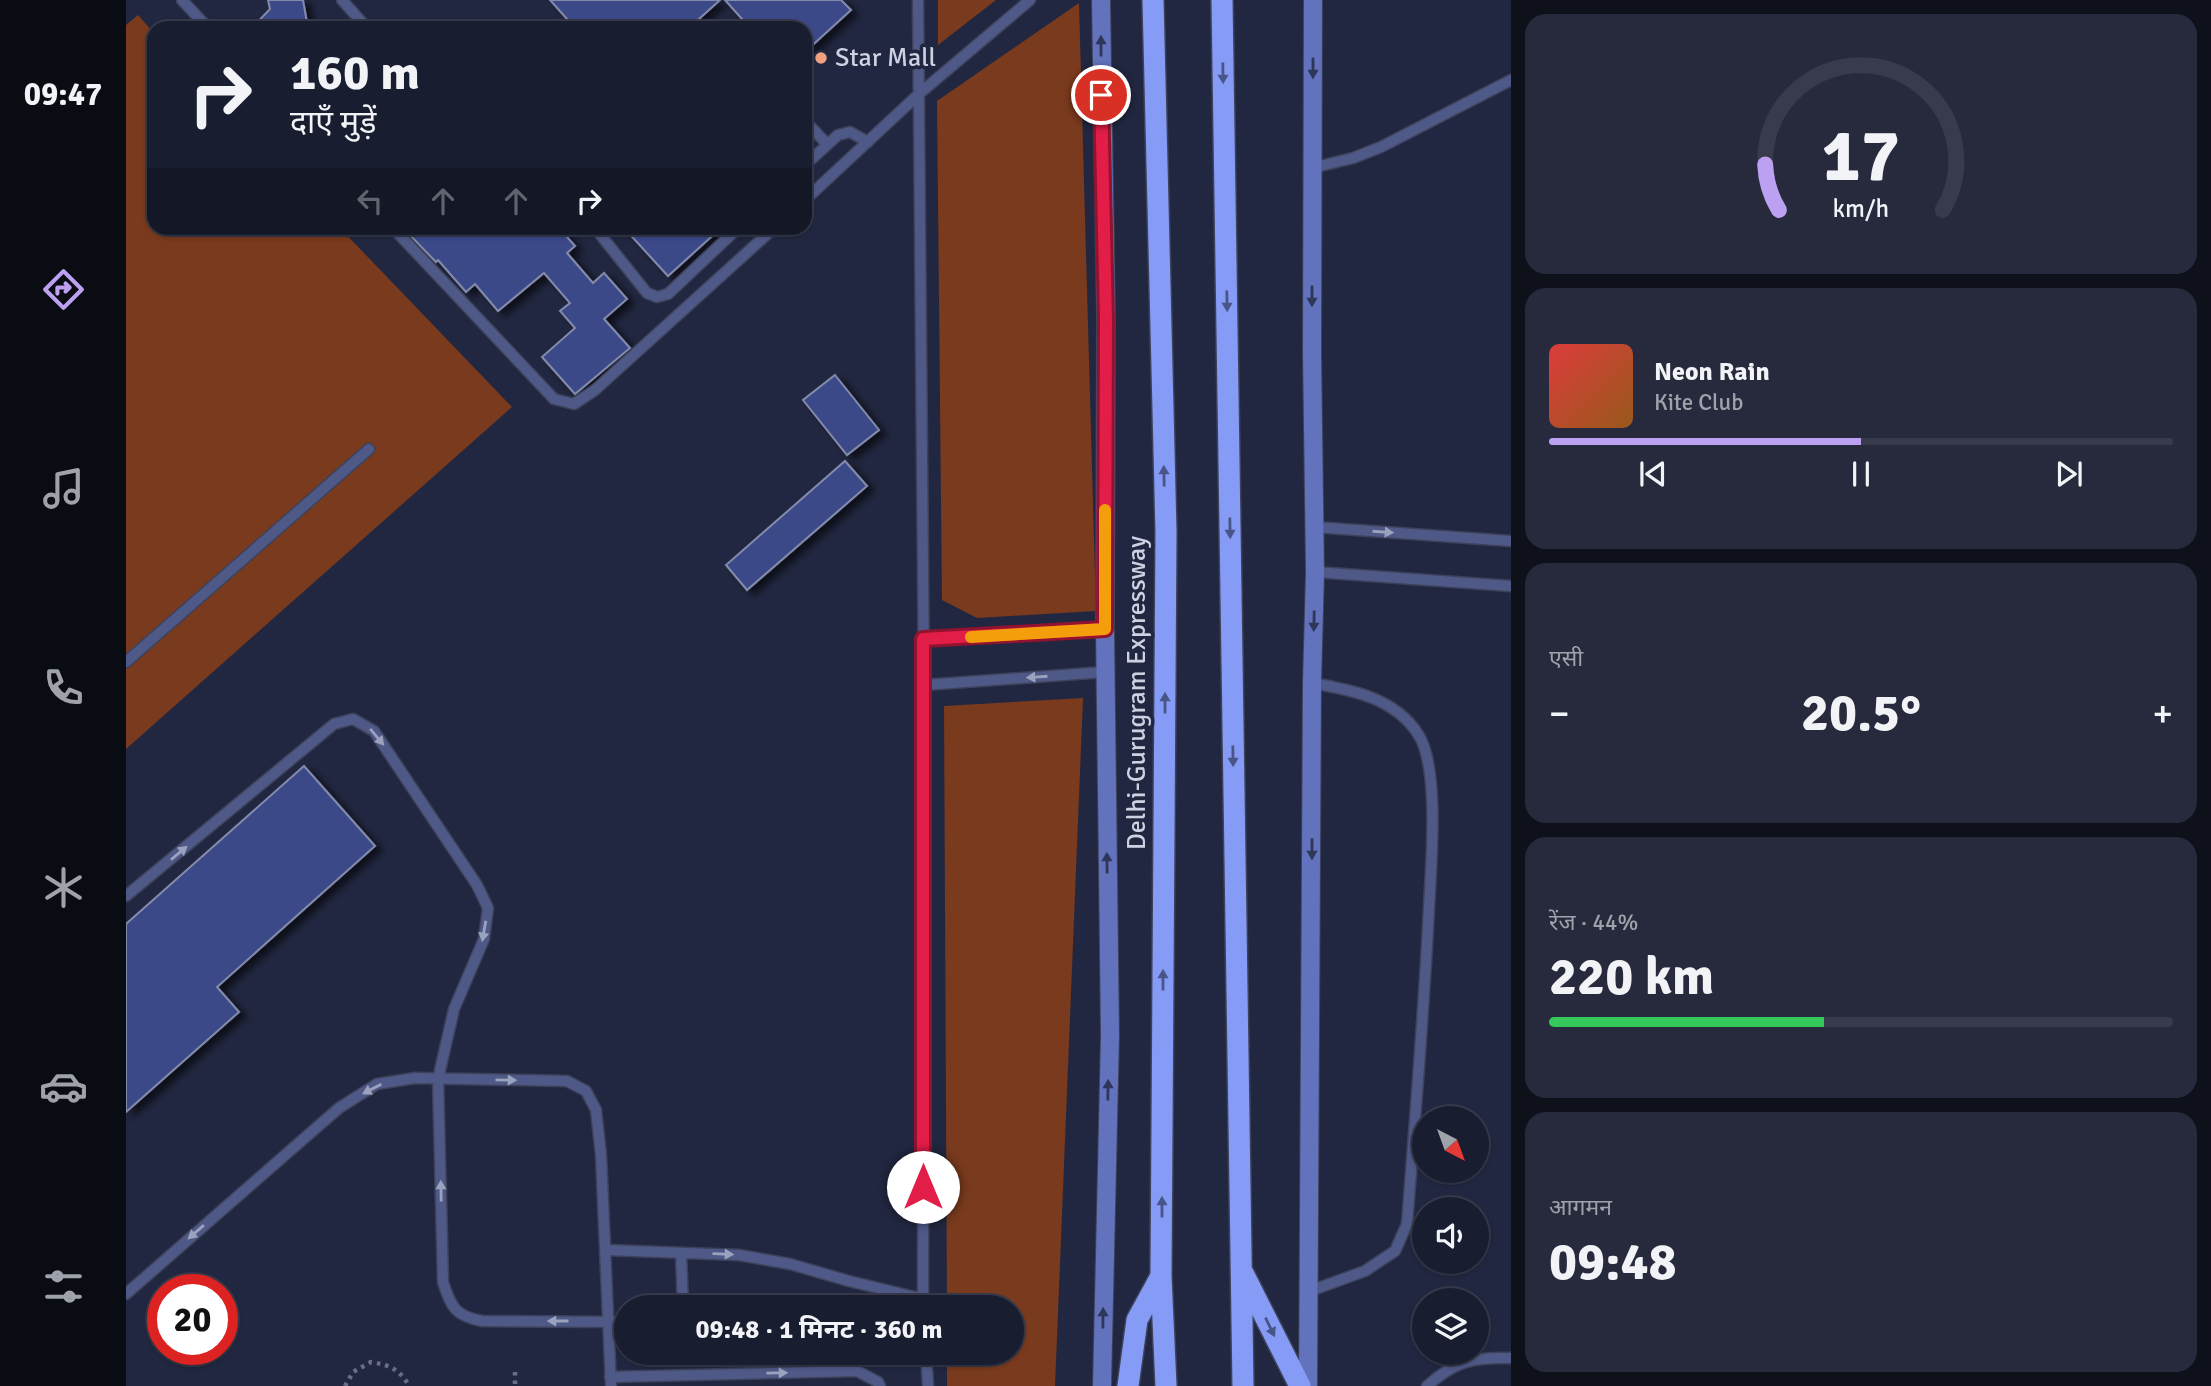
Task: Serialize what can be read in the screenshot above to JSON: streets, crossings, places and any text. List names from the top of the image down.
{
  "streets": {
    "highway": ["Delhi-Gurugram Expressway"]
  },
  "places": ["Star Mall"],
  "north": "bottom right",
  "page": {
    "tabs": "09:47",
    "turn": ["160 m", "दाएँ मुड़ें"],
    "song": ["Neon Rain", "Kite Club"],
    "tile": [
      "एसी",
      ["रेंज · 44%", "220 km"],
      ["आगमन", "09:48"]
    ],
    "heat": ["−", "20.5°", "+"],
    "limit": "20",
    "trip": "09:48 · 1 मिनट · 360 m",
    "gauge": ["17", "km/h"]
  }
}
